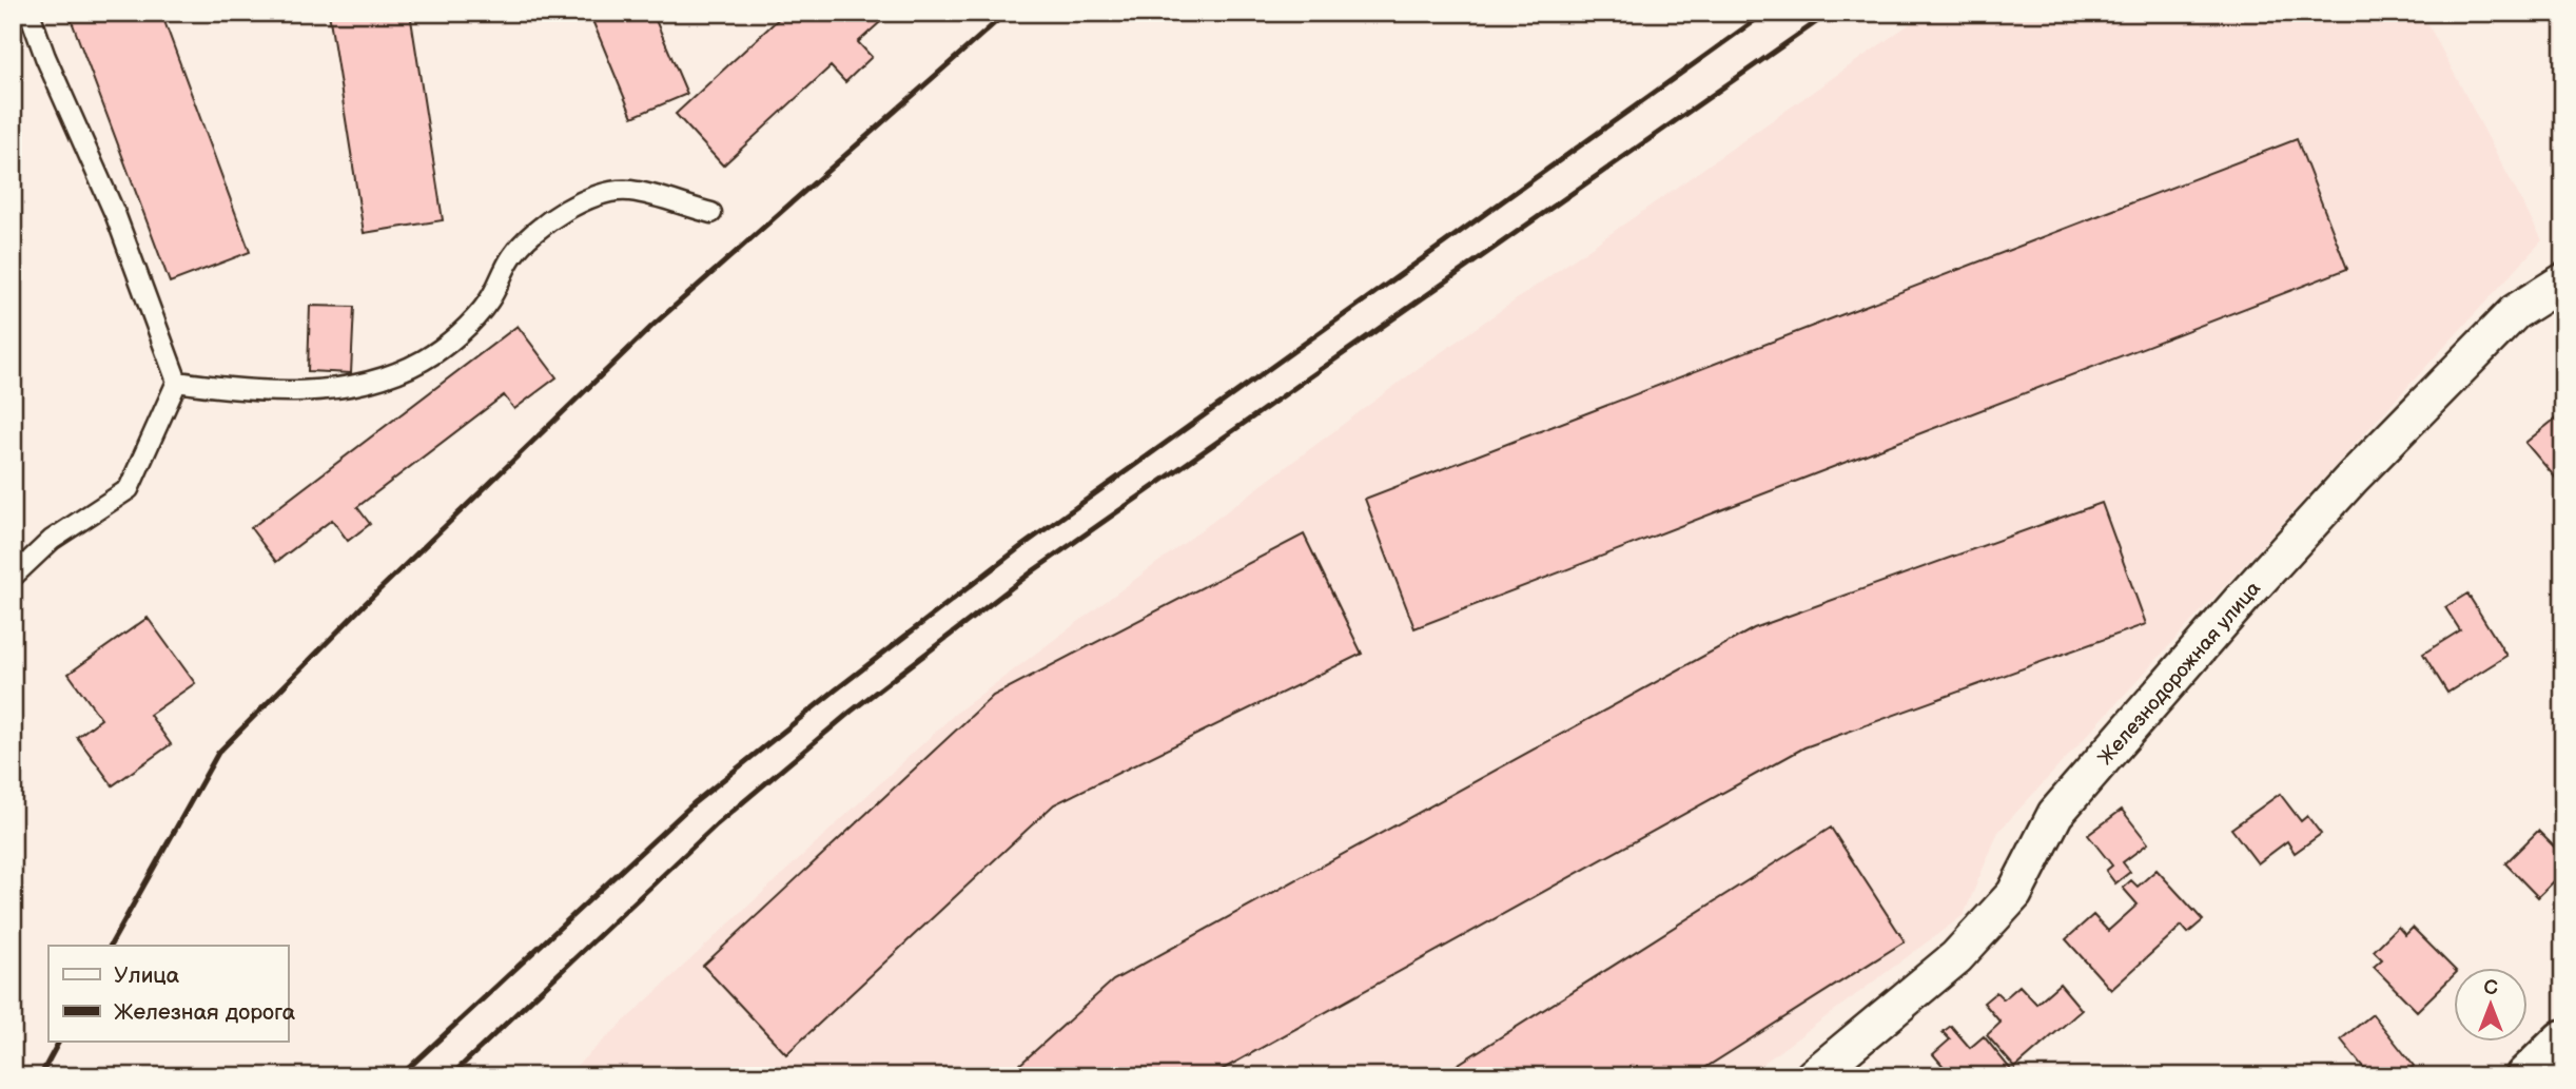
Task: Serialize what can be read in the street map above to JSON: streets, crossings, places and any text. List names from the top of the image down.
{
  "streets": {
    "street": ["Железнодорожная улица"]
  },
  "legend": ["Улица", "Железная дорога"],
  "north": "top"
}
